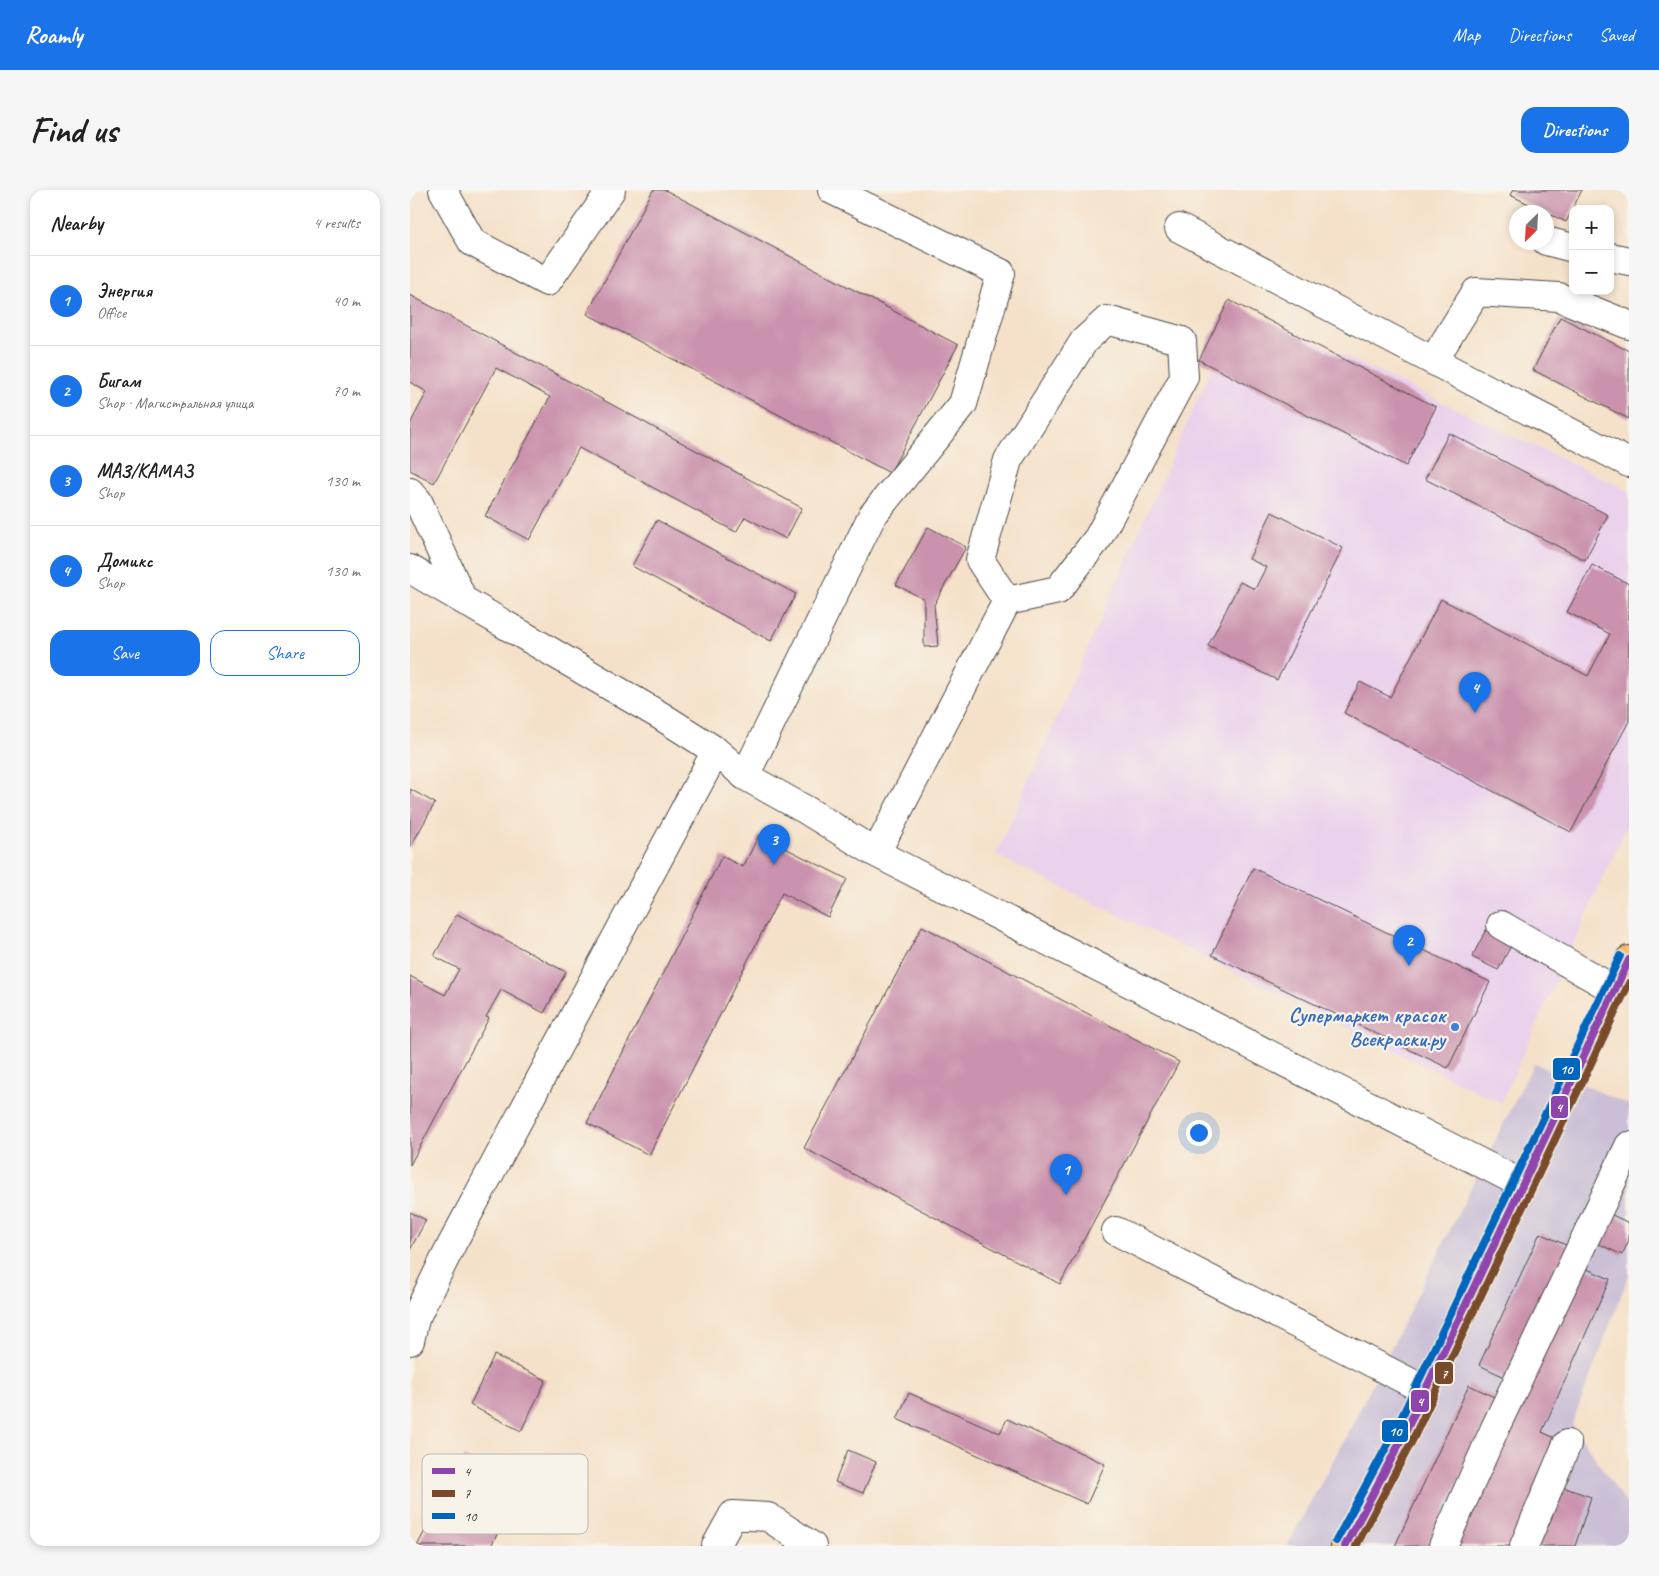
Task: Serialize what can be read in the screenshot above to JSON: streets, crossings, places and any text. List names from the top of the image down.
{
  "places": ["Супермаркет красок Всекраски.ру"],
  "lines": ["transit line 10", "transit line 4", "transit line 7"],
  "legend": ["4", "7", "10"],
  "north": "bottom left",
  "page": {
    "header": "Roamly",
    "nav": ["Map", "Directions", "Saved"],
    "buttons": [
      "Directions",
      ["Save", "Share"]
    ],
    "title": "Find us",
    "heading": ["Nearby", "4 results"],
    "map_buttons": ["+", "−"],
    "list": [
      {
        "mark": "1",
        "name": "Энергия",
        "note": "Office",
        "value": "40 m"
      },
      {
        "mark": "2",
        "name": "Бигам",
        "note": "Shop · Магистральная улица",
        "value": "70 m"
      },
      {
        "mark": "3",
        "name": "МАЗ/КАМАЗ",
        "note": "Shop",
        "value": "130 m"
      },
      {
        "mark": "4",
        "name": "Домикс",
        "note": "Shop",
        "value": "130 m"
      }
    ],
    "pins": [
      "4",
      "3",
      "2",
      "1"
    ]
  }
}
